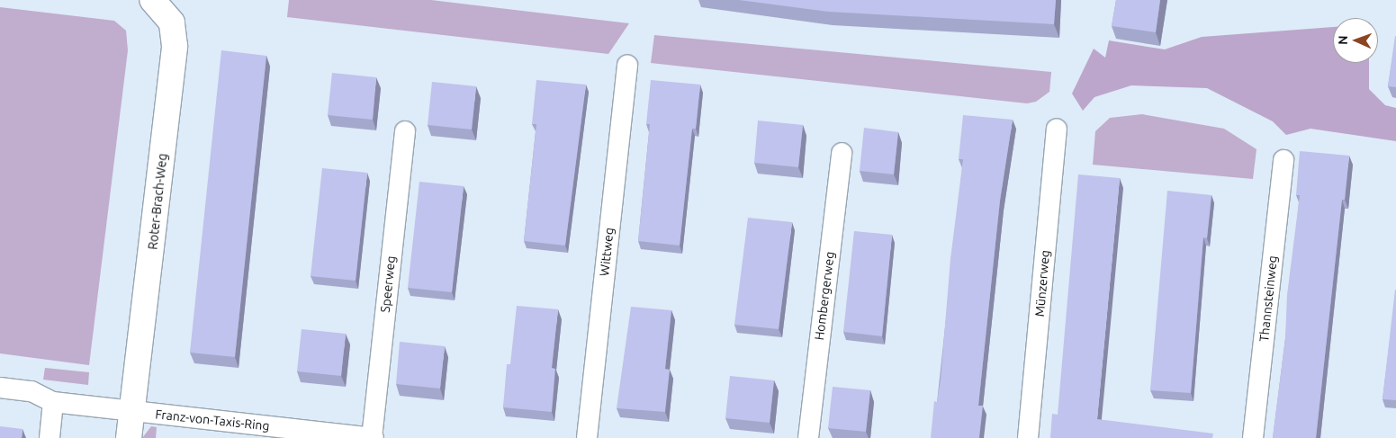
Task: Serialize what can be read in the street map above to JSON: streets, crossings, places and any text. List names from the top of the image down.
{
  "streets": {
    "street": [
      "Roter-Brach-Weg",
      "Wittweg",
      "Münzerweg",
      "Speerweg",
      "Hombergerweg",
      "Thannsteinweg",
      "Franz-von-Taxis-Ring"
    ]
  },
  "crossings": [
    ["Roter-Brach-Weg", "Franz-von-Taxis-Ring"],
    ["Speerweg", "Franz-von-Taxis-Ring"]
  ],
  "north": "left"
}
